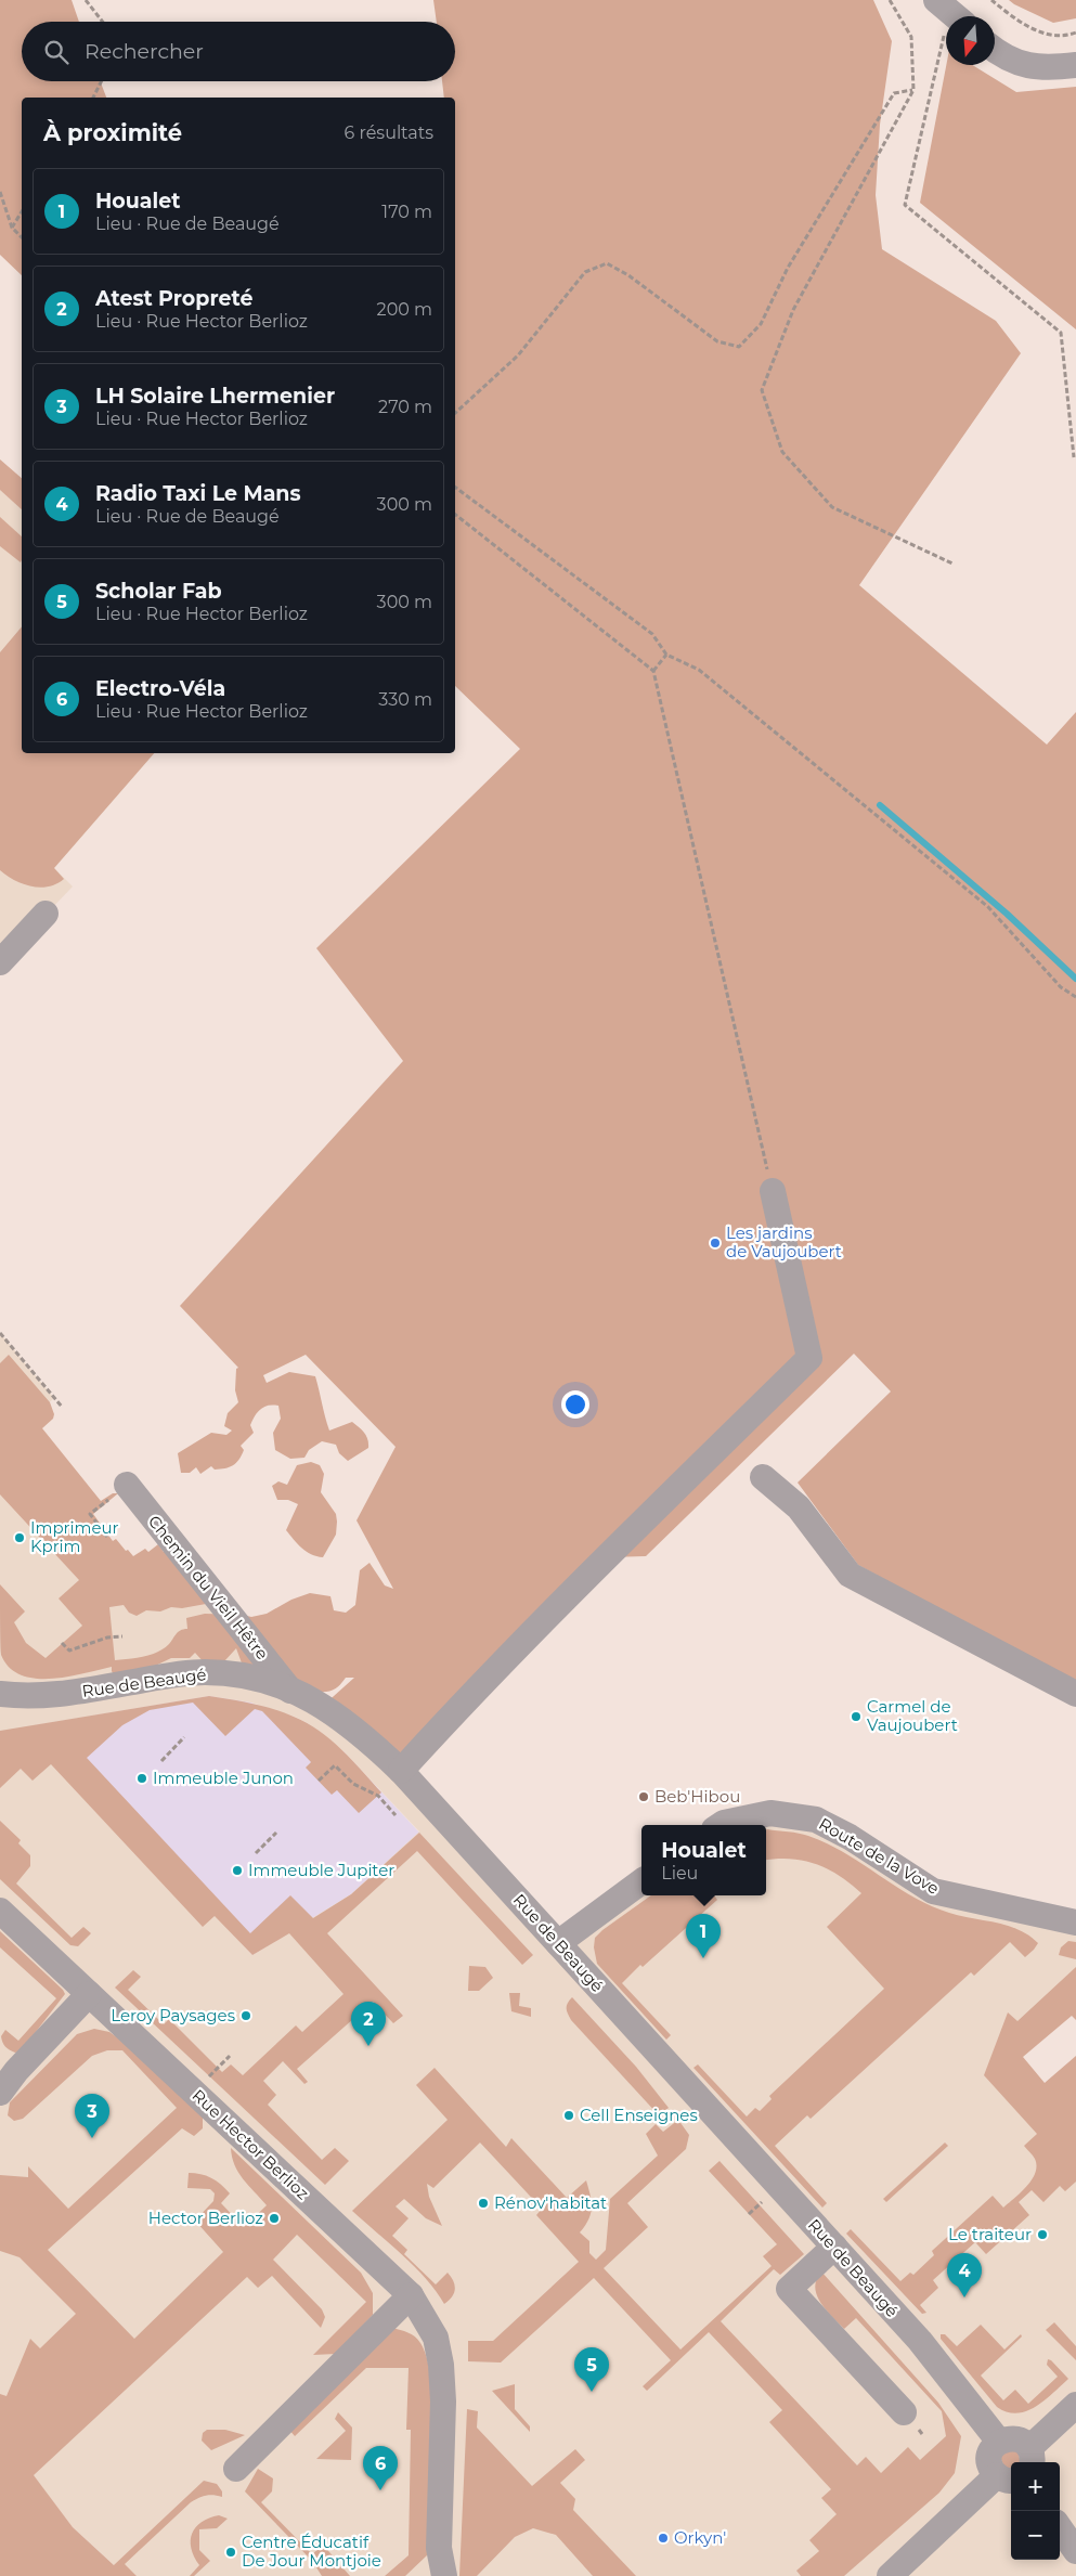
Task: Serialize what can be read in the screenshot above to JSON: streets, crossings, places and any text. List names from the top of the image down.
{
  "streets": {
    "street": [
      "Chemin du Vieil Hêtre",
      "Rue de Beaugé",
      "Route de la Vove",
      "Rue Hector Berlioz"
    ]
  },
  "crossings": [
    ["Chemin du Vieil Hêtre", "Rue de Beaugé"]
  ],
  "places": [
    "Les jardins de Vaujoubert",
    "Imprimeur Kprim",
    "Carmel de Vaujoubert",
    "Immeuble Junon",
    "Beb'Hibou",
    "Immeuble Jupiter",
    "Leroy Paysages",
    "Cell Enseignes",
    "Rénov'habitat",
    "Hector Berlioz",
    "Le traiteur",
    "Orkyn'",
    "Centre Éducatif De Jour Montjoie"
  ],
  "north": "bottom",
  "page": {
    "search": "Rechercher",
    "heading": ["À proximité", "6 résultats"],
    "list": [
      {
        "mark": "1",
        "name": "Houalet",
        "note": "Lieu · Rue de Beaugé",
        "value": "170 m"
      },
      {
        "mark": "2",
        "name": "Atest Propreté",
        "note": "Lieu · Rue Hector Berlioz",
        "value": "200 m"
      },
      {
        "mark": "3",
        "name": "LH Solaire Lhermenier",
        "note": "Lieu · Rue Hector Berlioz",
        "value": "270 m"
      },
      {
        "mark": "4",
        "name": "Radio Taxi Le Mans",
        "note": "Lieu · Rue de Beaugé",
        "value": "300 m"
      },
      {
        "mark": "5",
        "name": "Scholar Fab",
        "note": "Lieu · Rue Hector Berlioz",
        "value": "300 m"
      },
      {
        "mark": "6",
        "name": "Electro-Véla",
        "note": "Lieu · Rue Hector Berlioz",
        "value": "330 m"
      }
    ],
    "popup": ["Houalet", "Lieu"],
    "pins": [
      "1",
      "2",
      "3",
      "4",
      "5",
      "6"
    ],
    "map_buttons": ["+", "−"]
  }
}
